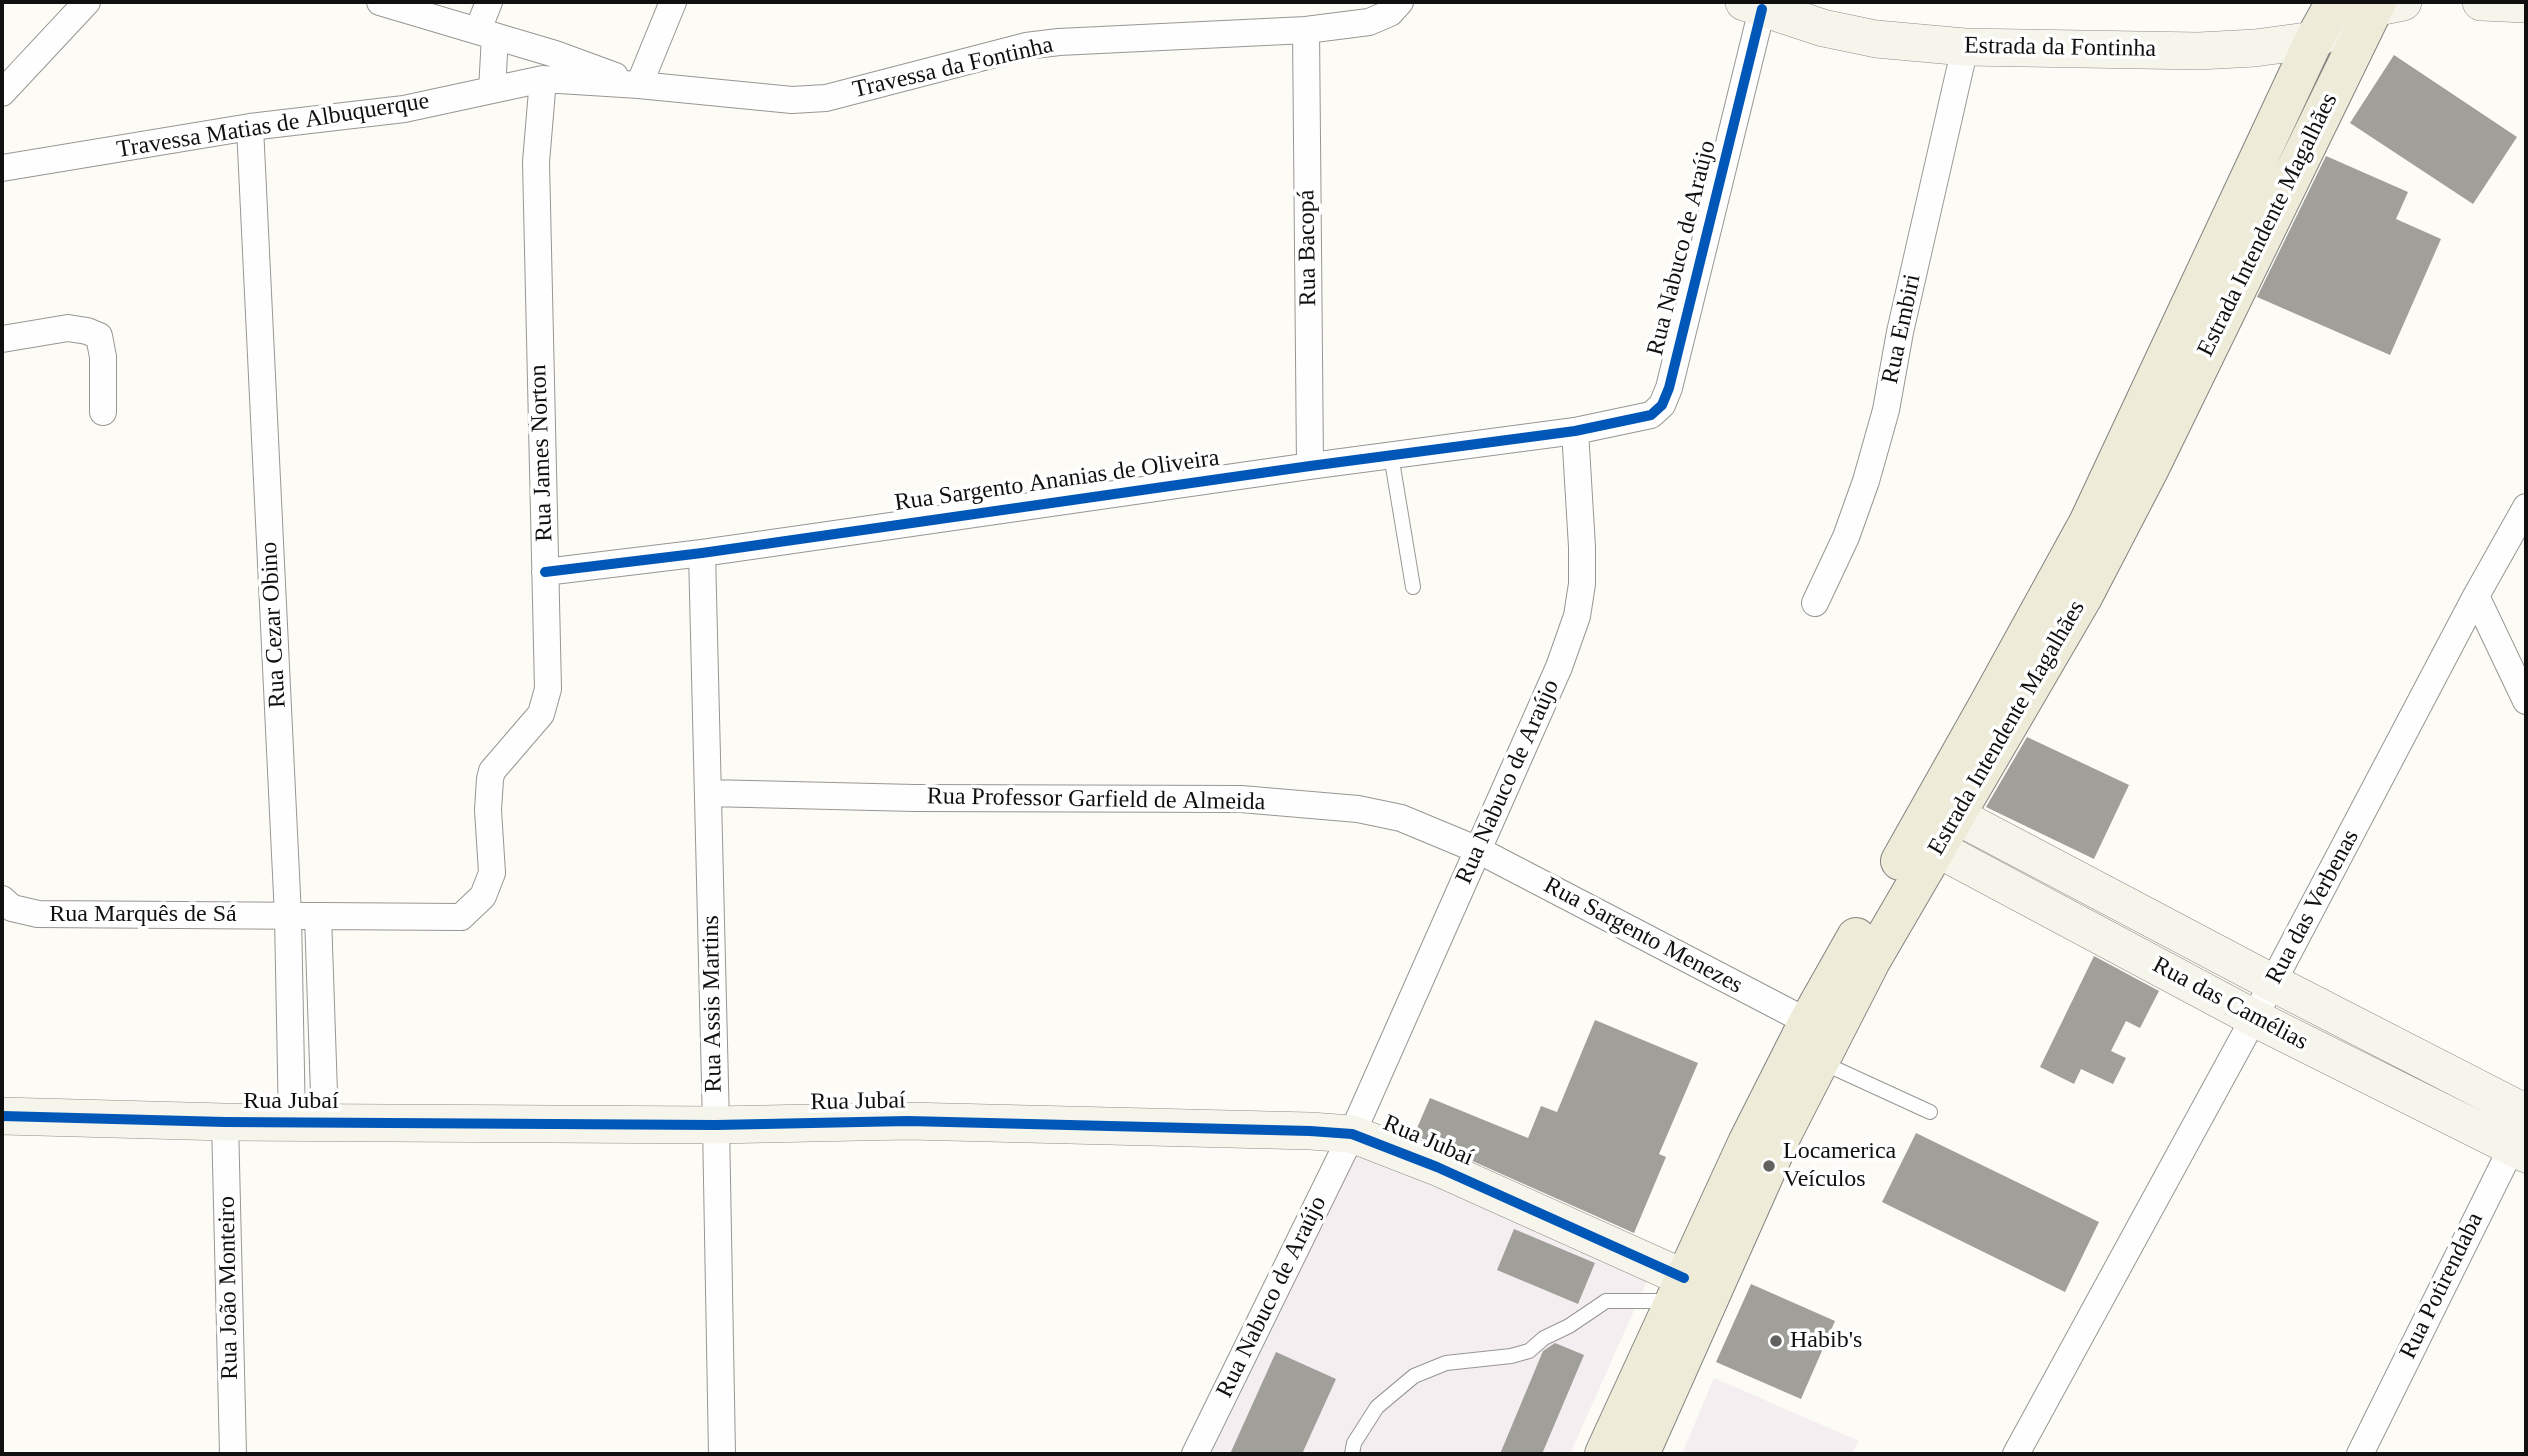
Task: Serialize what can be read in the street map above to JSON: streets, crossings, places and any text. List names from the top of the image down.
{
  "streets": {
    "main road": ["Estrada Intendente Magalhães"],
    "street": [
      "Estrada da Fontinha",
      "Travessa da Fontinha",
      "Travessa Matias de Albuquerque",
      "Rua Bacopá",
      "Rua Nabuco de Araújo",
      "Rua Embiri",
      "Rua James Norton",
      "Rua Sargento Ananias de Oliveira",
      "Rua Cezar Obino",
      "Rua Professor Garfield de Almeida",
      "Rua das Verbenas",
      "Rua Marquês de Sá",
      "Rua Sargento Menezes",
      "Rua Assis Martins",
      "Rua das Camélias",
      "Rua Jubaí",
      "Rua Potirendaba",
      "Rua João Monteiro"
    ]
  },
  "crossings": [
    ["Estrada da Fontinha", "Estrada Intendente Magalhães"],
    ["Estrada da Fontinha", "Rua Nabuco de Araújo"],
    ["Estrada da Fontinha", "Rua Embiri"],
    ["Travessa da Fontinha", "Travessa Matias de Albuquerque"],
    ["Travessa da Fontinha", "Rua Bacopá"],
    ["Travessa da Fontinha", "Rua James Norton"],
    ["Travessa Matias de Albuquerque", "Rua James Norton"],
    ["Travessa Matias de Albuquerque", "Rua Cezar Obino"],
    ["Estrada Intendente Magalhães", "Rua Sargento Menezes"],
    ["Estrada Intendente Magalhães", "Rua das Camélias"],
    ["Estrada Intendente Magalhães", "Rua Jubaí"],
    ["Rua Bacopá", "Rua Sargento Ananias de Oliveira"],
    ["Rua Nabuco de Araújo", "Rua Sargento Ananias de Oliveira"],
    ["Rua Nabuco de Araújo", "Rua Professor Garfield de Almeida"],
    ["Rua Nabuco de Araújo", "Rua Sargento Menezes"],
    ["Rua Nabuco de Araújo", "Rua Jubaí"],
    ["Rua James Norton", "Rua Sargento Ananias de Oliveira"],
    ["Rua James Norton", "Rua Cezar Obino"],
    ["Rua James Norton", "Rua Marquês de Sá"],
    ["Rua Sargento Ananias de Oliveira", "Rua Assis Martins"],
    ["Rua Cezar Obino", "Rua Marquês de Sá"],
    ["Rua Cezar Obino", "Rua Jubaí"],
    ["Rua Professor Garfield de Almeida", "Rua Sargento Menezes"],
    ["Rua Professor Garfield de Almeida", "Rua Assis Martins"],
    ["Rua das Verbenas", "Rua das Camélias"],
    ["Rua Assis Martins", "Rua Jubaí"],
    ["Rua das Camélias", "Rua Potirendaba"],
    ["Rua Jubaí", "Rua João Monteiro"]
  ],
  "places": ["Locamerica Veículos", "Habib's"]
}
